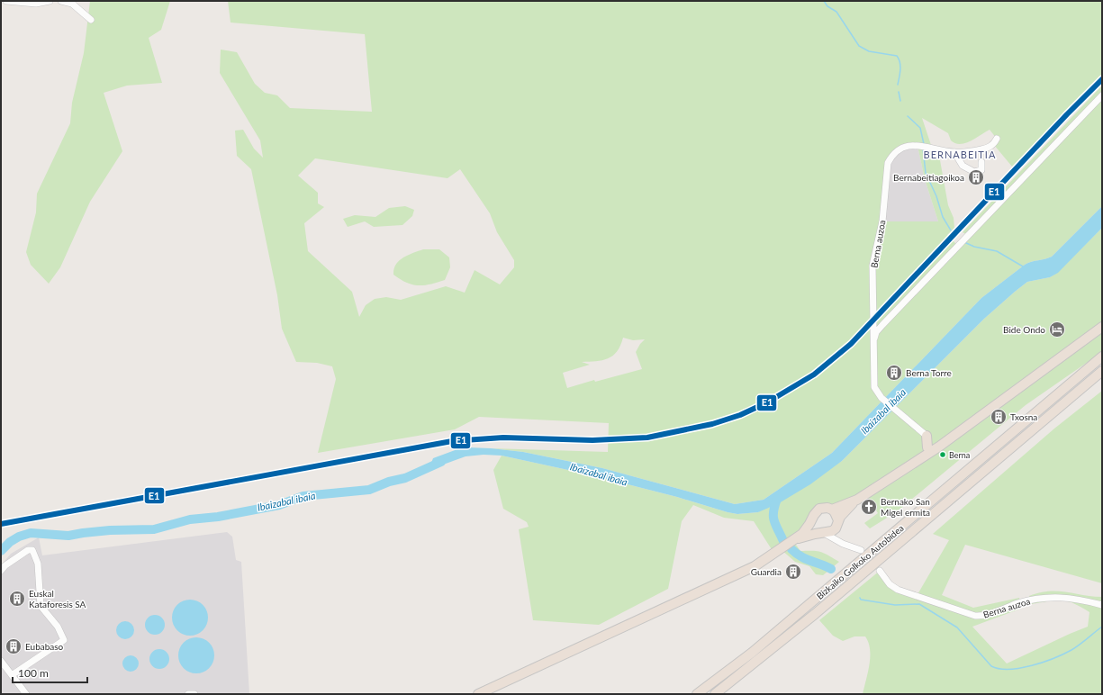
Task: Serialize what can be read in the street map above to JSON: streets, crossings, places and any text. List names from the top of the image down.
{
  "streets": {
    "highway": ["Bizkaiko Golkoko Autobidea"],
    "street": ["Berna auzoa"]
  },
  "districts": ["BERNABEITIA"],
  "water": ["Ibaizabal ibaia"],
  "places": {
    "building": [
      "Bernabeitiagoikoa",
      "Berna Torre",
      "Txosna",
      "Guardia",
      "Euskal Kataforesis SA",
      "Eubabaso"
    ],
    "hotel": ["Bide Ondo"],
    "other": ["Berna"],
    "church": ["Bernako San Migel ermita"]
  },
  "lines": ["transit line E1"],
  "scale_bar": "100 m"
}
